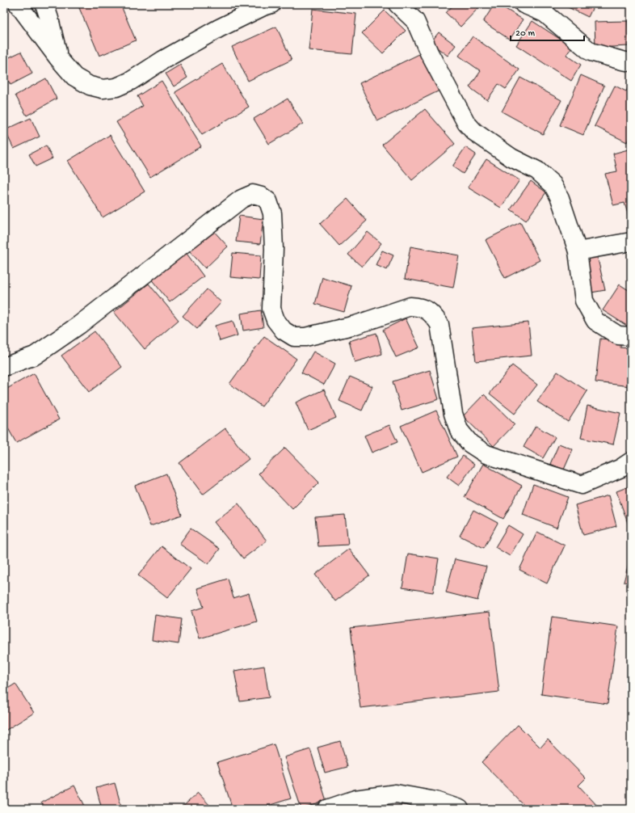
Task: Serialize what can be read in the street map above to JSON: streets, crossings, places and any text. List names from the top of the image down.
{
  "scale_bar": "20 m"
}
